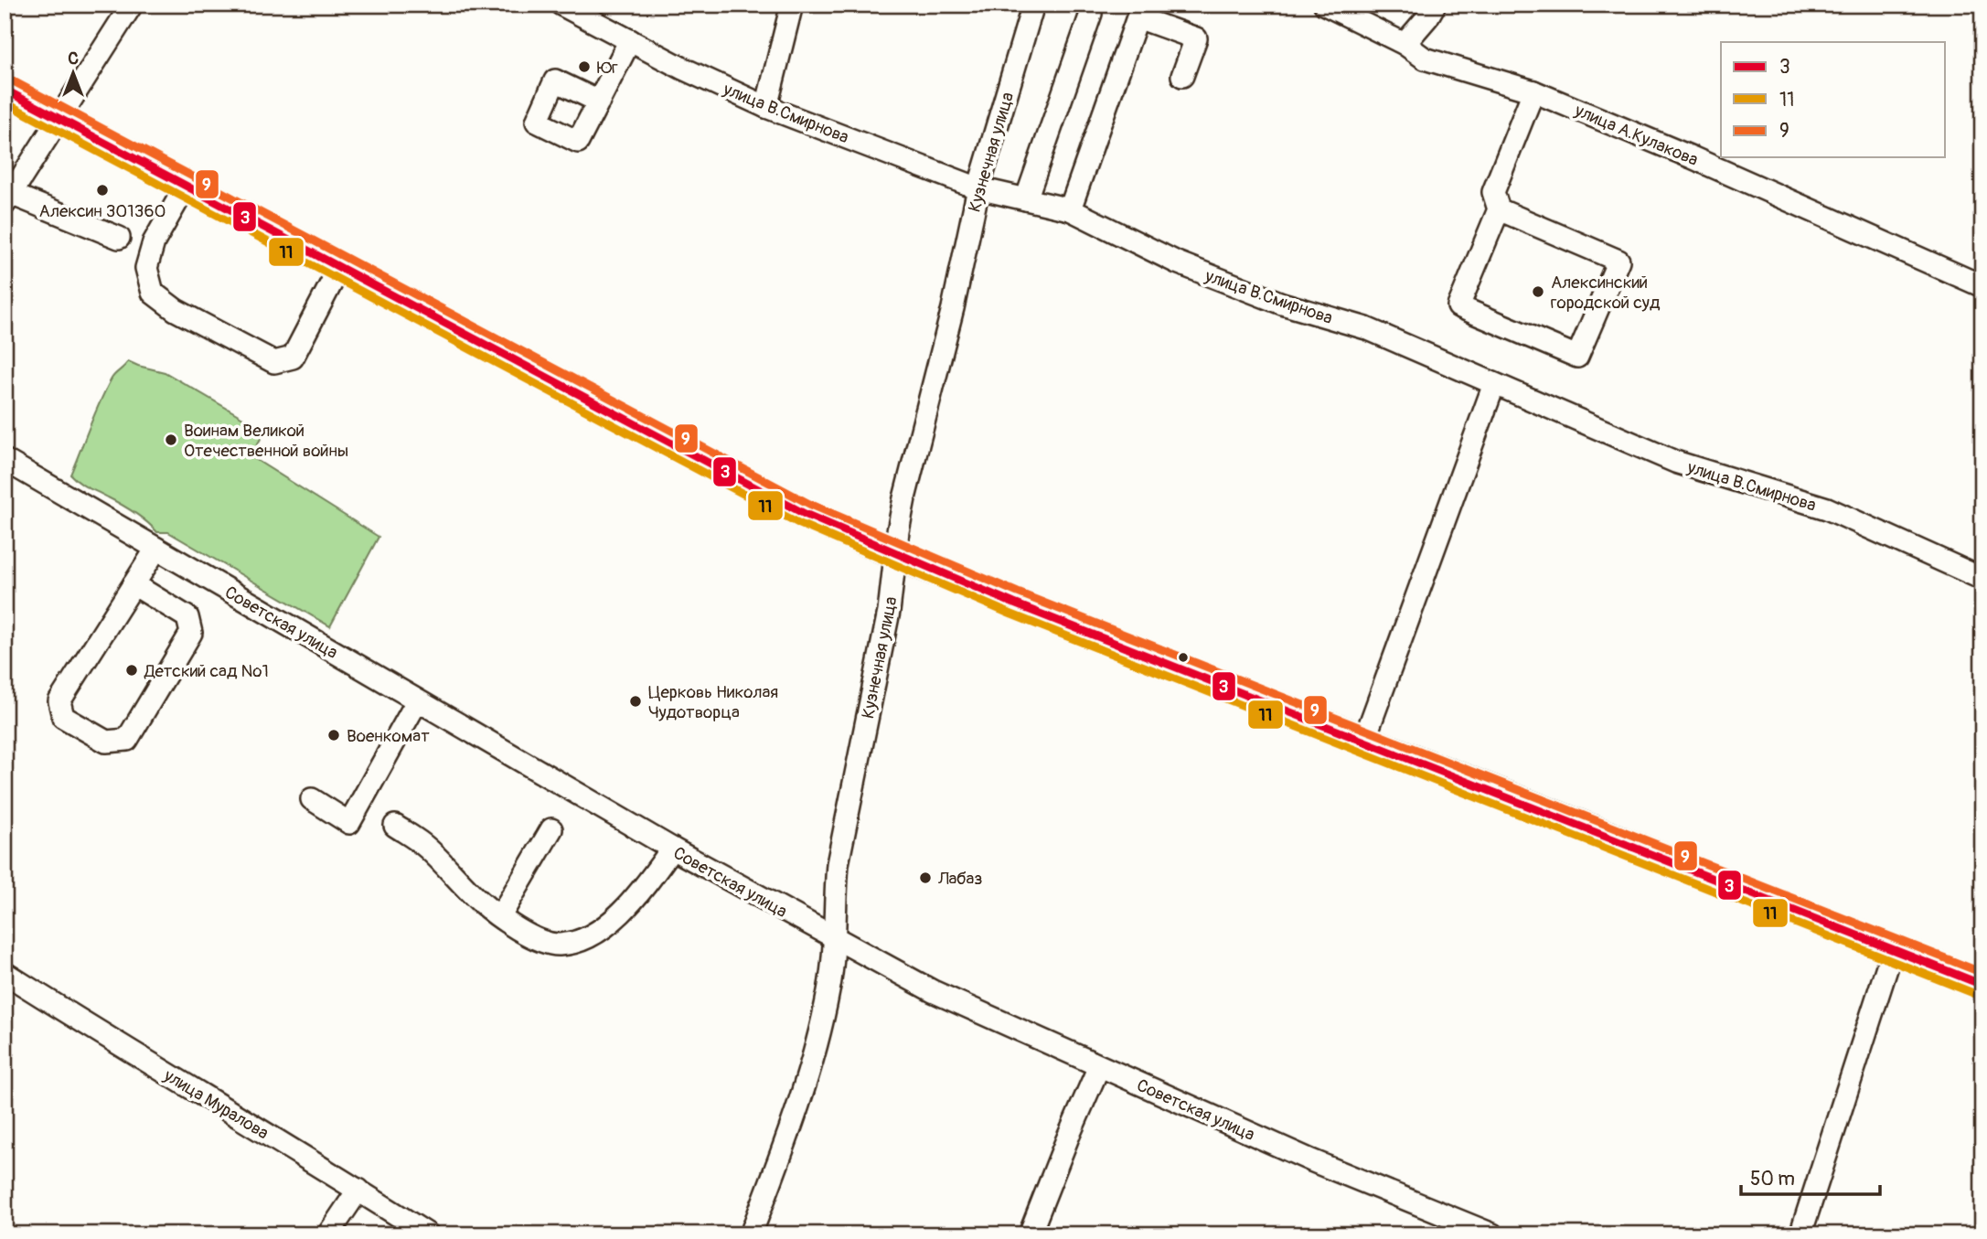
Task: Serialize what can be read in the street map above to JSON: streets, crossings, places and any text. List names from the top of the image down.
{
  "streets": {
    "street": [
      "улица В.Смирнова",
      "улица А.Кулакова",
      "Кузнечная улица",
      "Советская улица",
      "улица Муралова"
    ]
  },
  "crossings": [
    ["улица В.Смирнова", "Кузнечная улица"],
    ["Кузнечная улица", "Советская улица"]
  ],
  "places": [
    "Юг",
    "Алексин 301360",
    "Алексинский городской суд",
    "Воинам Великой Отечественной войны",
    "Детский сад №1",
    "Церковь Николая Чудотворца",
    "Военкомат",
    "Лабаз"
  ],
  "lines": ["transit line 9", "transit line 3", "transit line 11"],
  "legend": ["3", "11", "9"],
  "scale_bar": "50 m",
  "north": "top"
}
